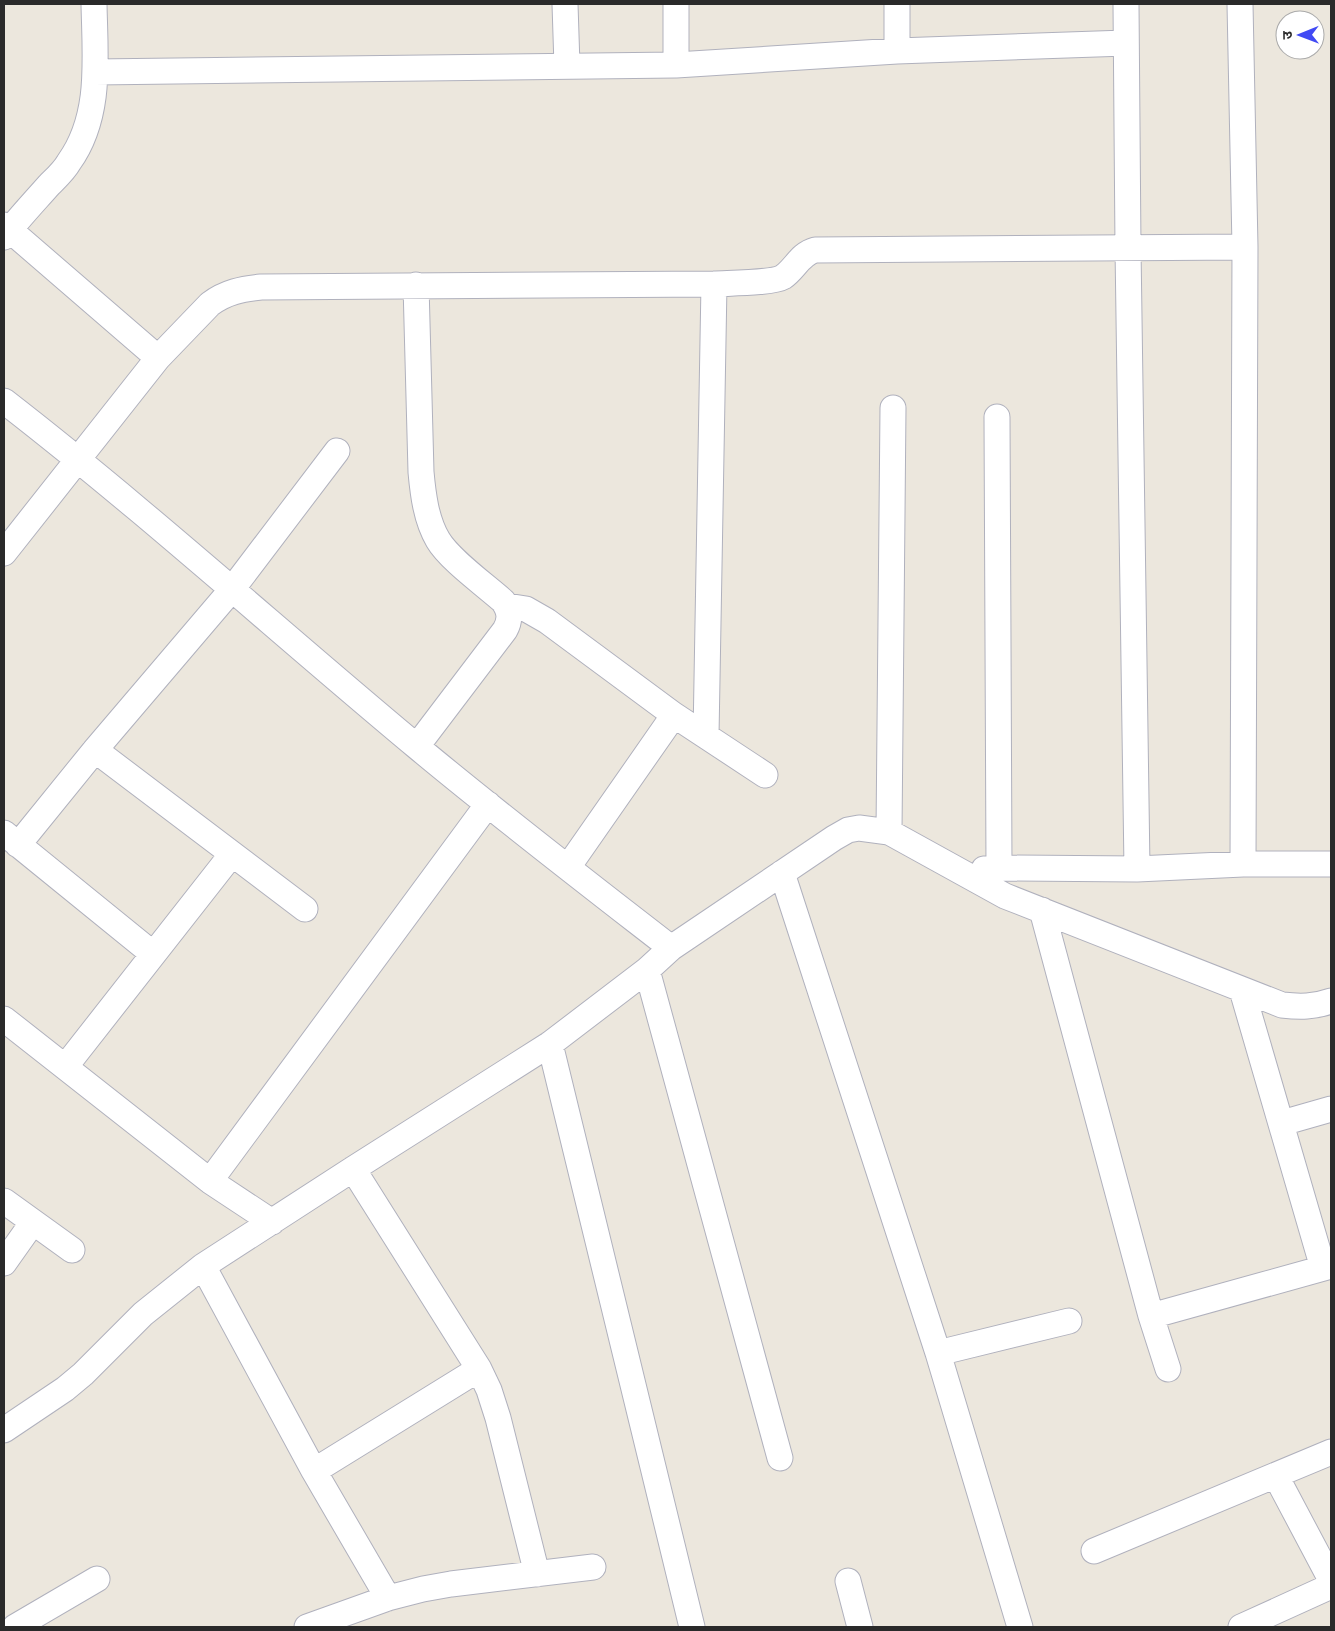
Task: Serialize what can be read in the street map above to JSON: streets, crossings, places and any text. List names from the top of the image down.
{
  "north": "left"
}
